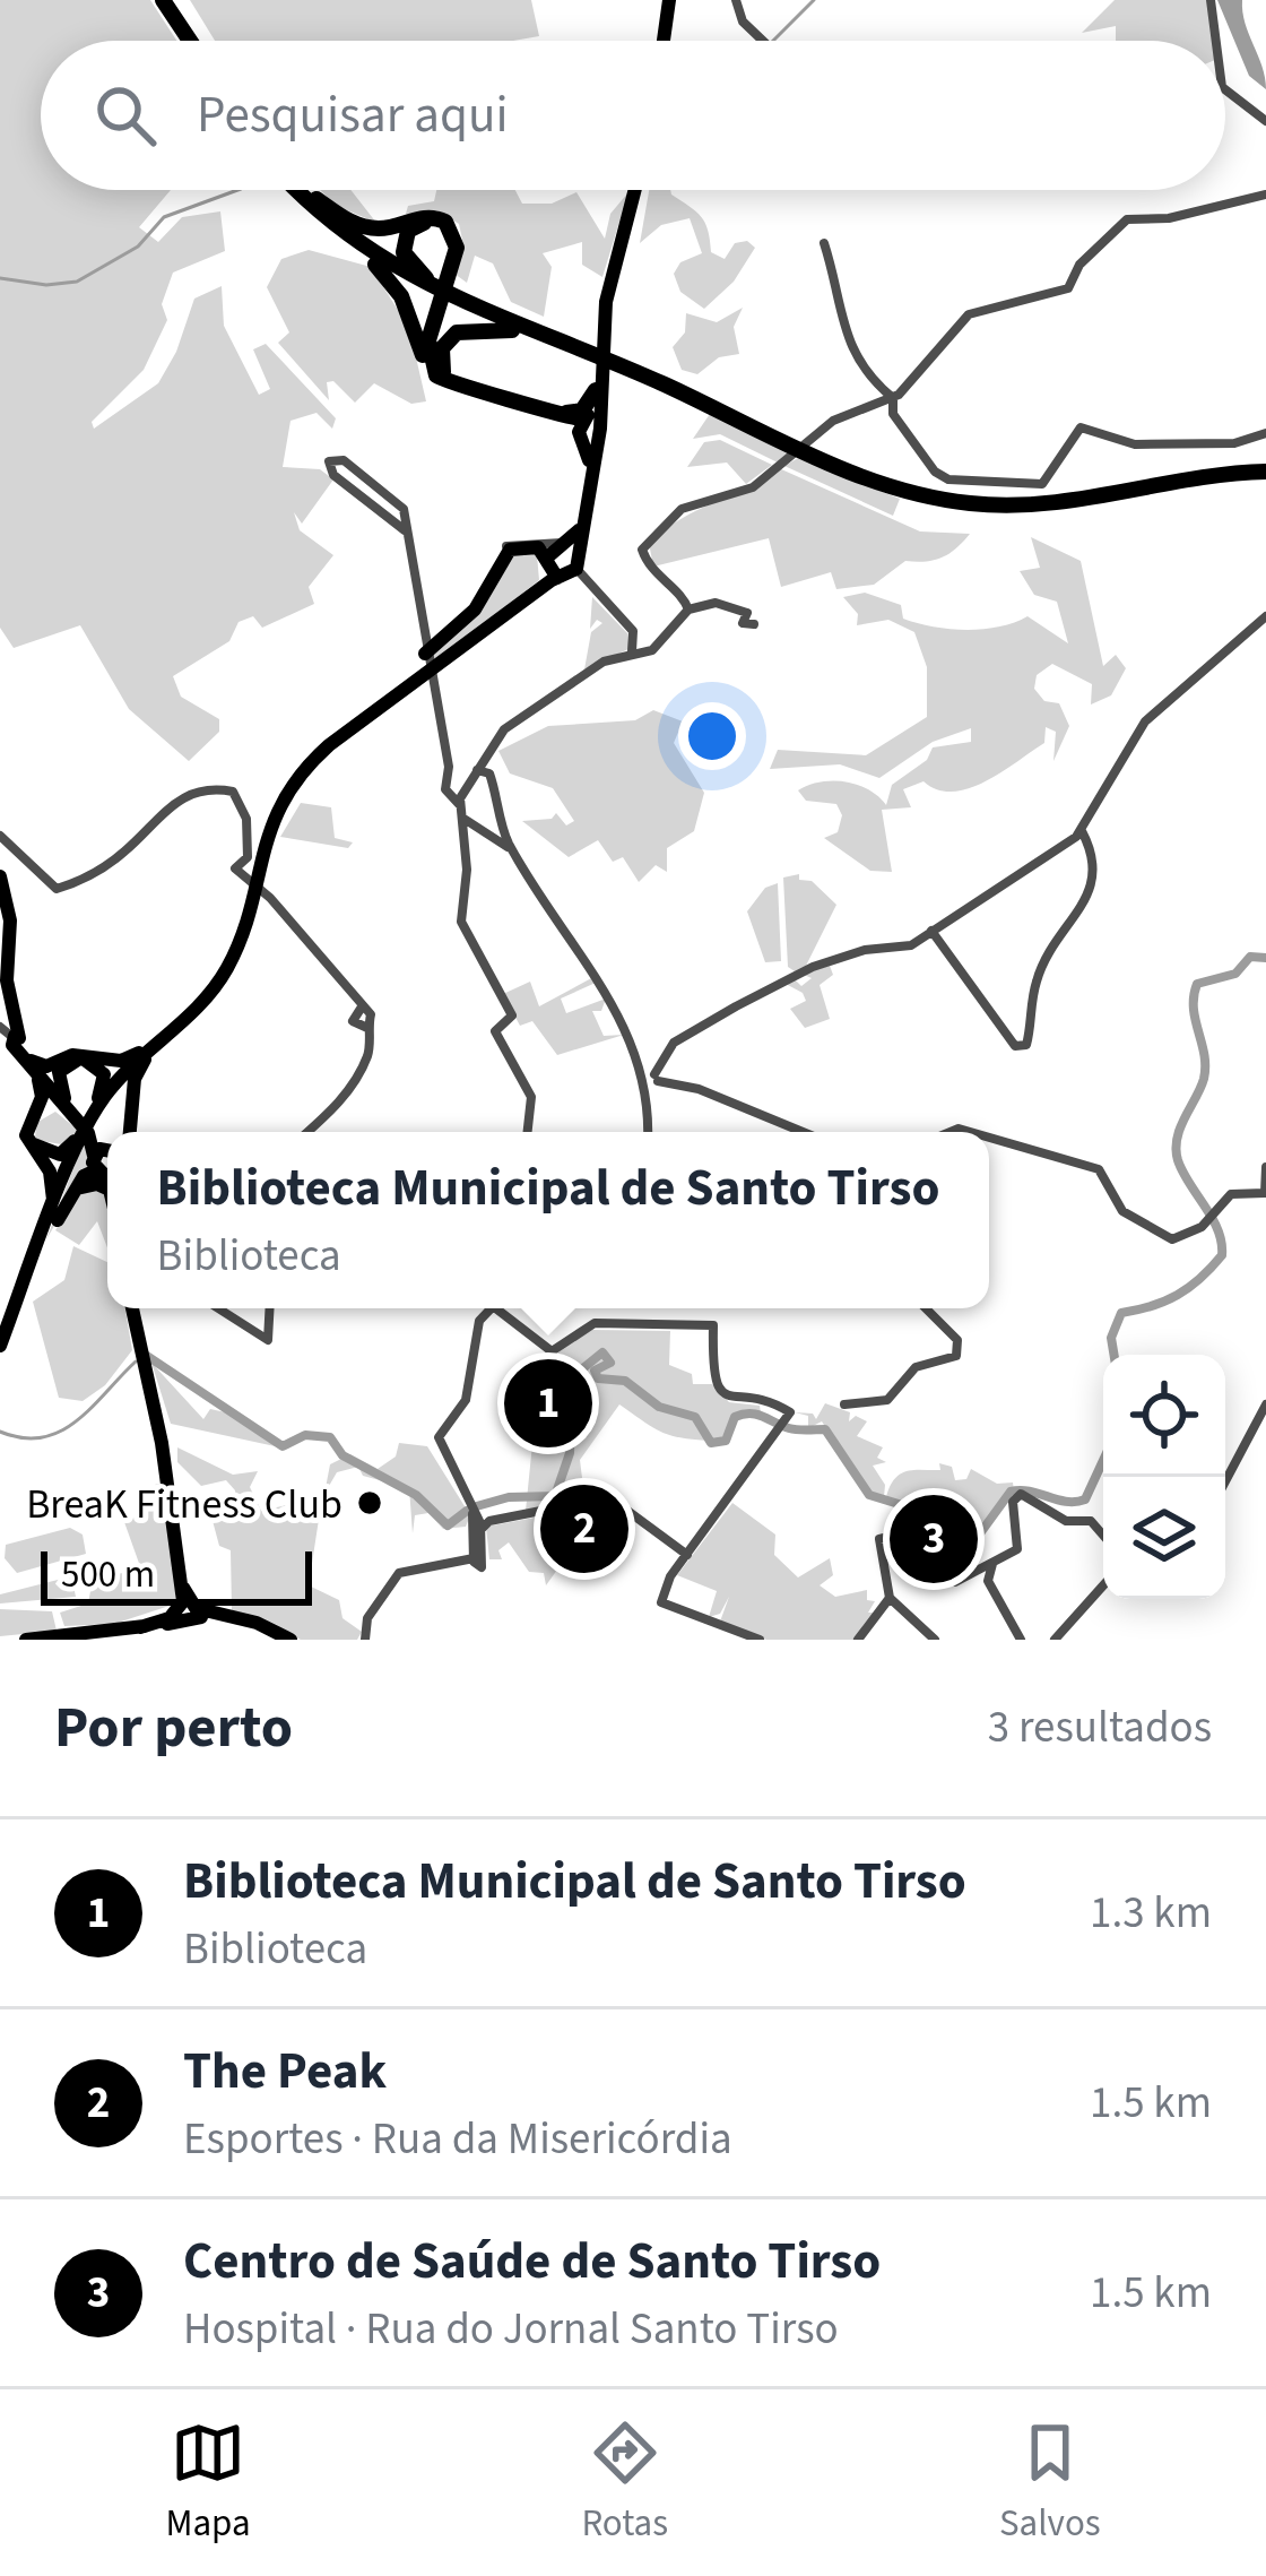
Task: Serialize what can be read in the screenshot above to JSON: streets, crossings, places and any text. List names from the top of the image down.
{
  "places": ["BreaK Fitness Club"],
  "scale_bar": "500 m",
  "page": {
    "search": "Pesquisar aqui",
    "popup": ["Biblioteca Municipal de Santo Tirso", "Biblioteca"],
    "pins": ["1", "2", "3"],
    "scale": "500 m",
    "heading": ["Por perto", "3 resultados"],
    "list": [
      {
        "mark": "1",
        "name": "Biblioteca Municipal de Santo Tirso",
        "note": "Biblioteca",
        "value": "1.3 km"
      },
      {
        "mark": "2",
        "name": "The Peak",
        "note": "Esportes · Rua da Misericórdia",
        "value": "1.5 km"
      },
      {
        "mark": "3",
        "name": "Centro de Saúde de Santo Tirso",
        "note": "Hospital · Rua do Jornal Santo Tirso",
        "value": "1.5 km"
      }
    ],
    "nav": ["Mapa", "Rotas", "Salvos"]
  }
}
